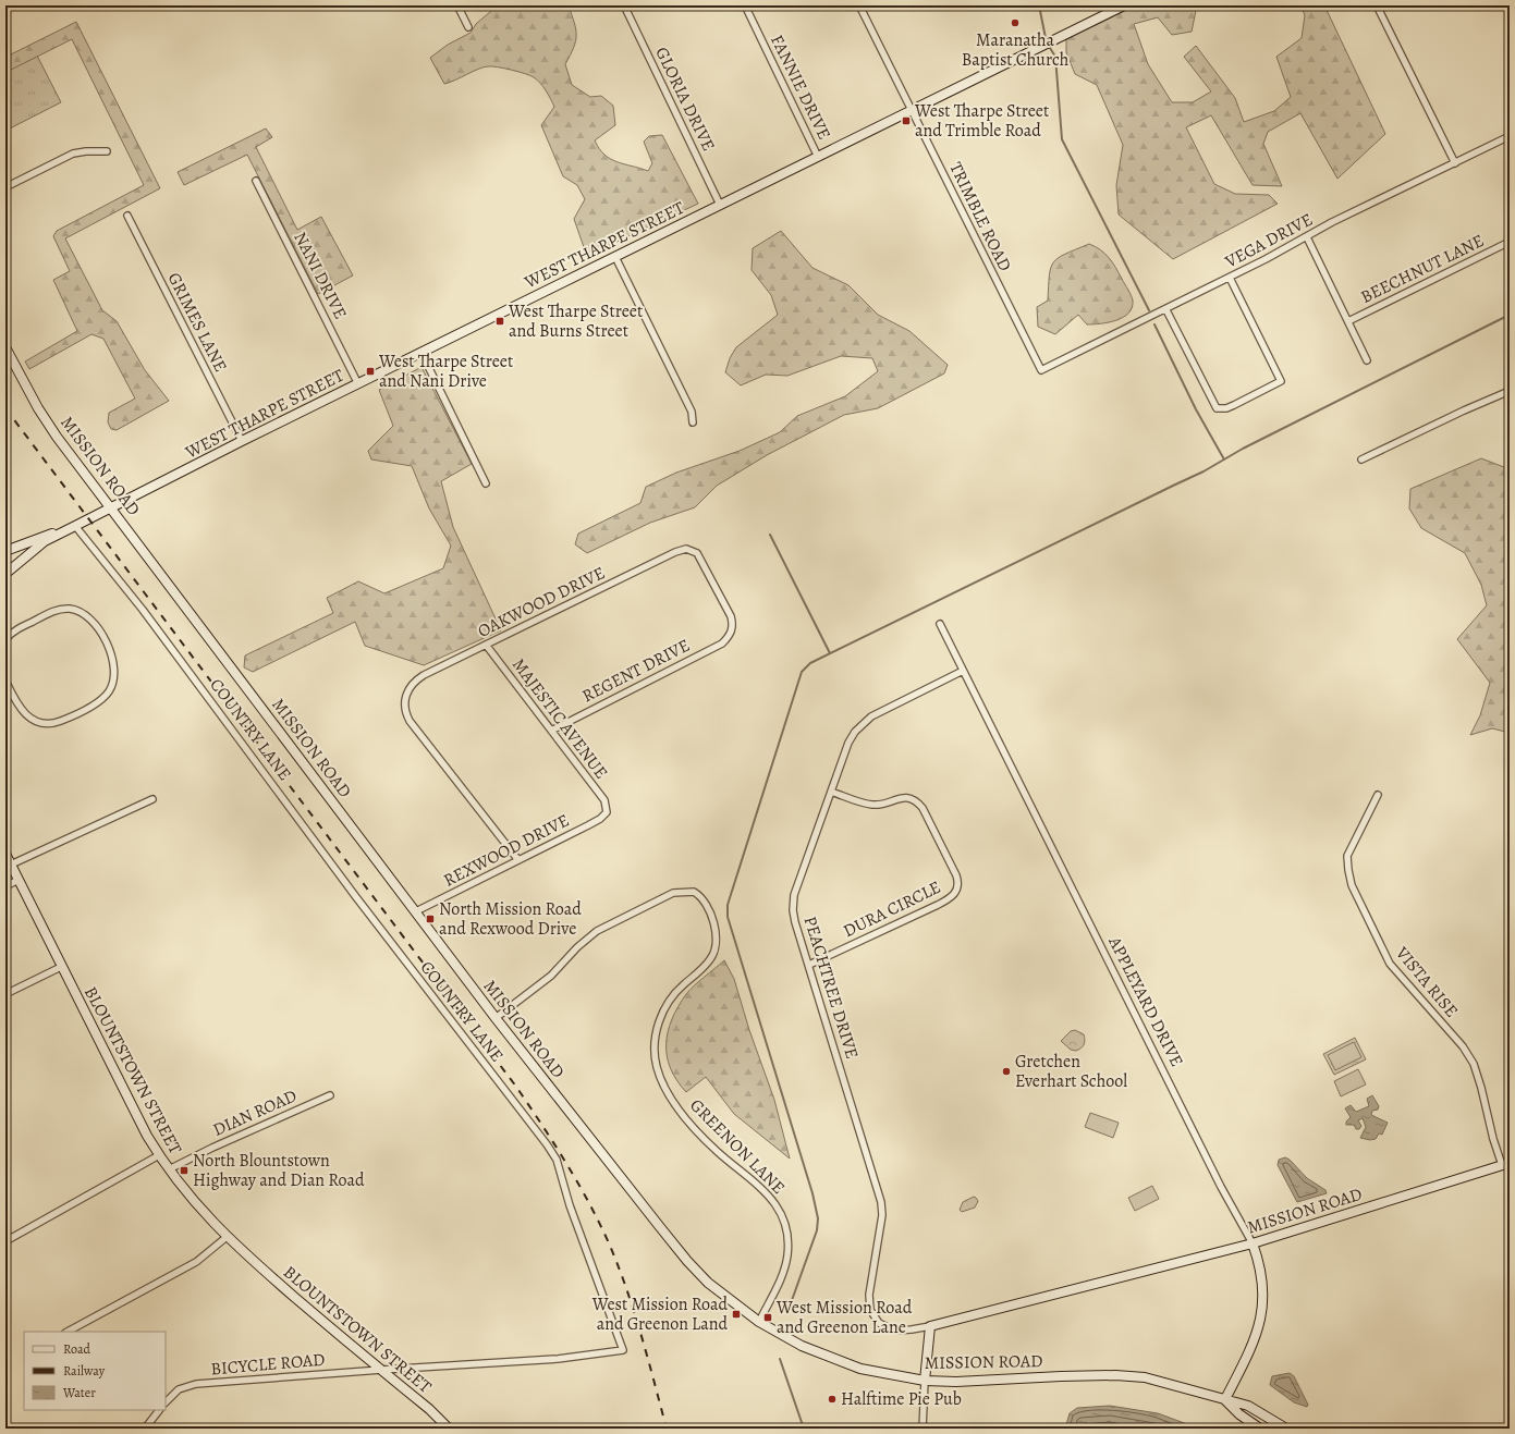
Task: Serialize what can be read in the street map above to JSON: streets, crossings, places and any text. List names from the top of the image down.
{
  "streets": {
    "main road": [
      "WEST THARPE STREET",
      "MISSION ROAD",
      "APPLEYARD DRIVE",
      "BLOUNTSTOWN STREET"
    ],
    "street": [
      "FANNIE DRIVE",
      "GLORIA DRIVE",
      "TRIMBLE ROAD",
      "VEGA DRIVE",
      "BEECHNUT LANE",
      "NANI DRIVE",
      "GRIMES LANE",
      "OAKWOOD DRIVE",
      "REGENT DRIVE",
      "MAJESTIC AVENUE",
      "COUNTRY LANE",
      "REXWOOD DRIVE",
      "DURA CIRCLE",
      "VISTA RISE",
      "PEACHTREE DRIVE",
      "DIAN ROAD",
      "GREENON LANE",
      "BICYCLE ROAD"
    ]
  },
  "crossings": [
    ["FANNIE DRIVE", "WEST THARPE STREET"],
    ["GLORIA DRIVE", "WEST THARPE STREET"],
    ["TRIMBLE ROAD", "VEGA DRIVE"],
    ["TRIMBLE ROAD", "WEST THARPE STREET"],
    ["WEST THARPE STREET", "NANI DRIVE"],
    ["WEST THARPE STREET", "GRIMES LANE"],
    ["WEST THARPE STREET", "MISSION ROAD"],
    ["WEST THARPE STREET", "COUNTRY LANE"],
    ["MISSION ROAD", "REXWOOD DRIVE"],
    ["MISSION ROAD", "VISTA RISE"],
    ["MISSION ROAD", "PEACHTREE DRIVE"],
    ["MISSION ROAD", "APPLEYARD DRIVE"],
    ["MISSION ROAD", "GREENON LANE"],
    ["OAKWOOD DRIVE", "REGENT DRIVE"],
    ["OAKWOOD DRIVE", "MAJESTIC AVENUE"],
    ["OAKWOOD DRIVE", "REXWOOD DRIVE"],
    ["REGENT DRIVE", "MAJESTIC AVENUE"],
    ["MAJESTIC AVENUE", "REXWOOD DRIVE"],
    ["COUNTRY LANE", "BLOUNTSTOWN STREET"],
    ["COUNTRY LANE", "BICYCLE ROAD"],
    ["DURA CIRCLE", "PEACHTREE DRIVE"],
    ["PEACHTREE DRIVE", "APPLEYARD DRIVE"],
    ["BLOUNTSTOWN STREET", "DIAN ROAD"],
    ["BLOUNTSTOWN STREET", "BICYCLE ROAD"]
  ],
  "places": {
    "other": ["Maranatha Baptist Church", "Gretchen Everhart School", "Halftime Pie Pub"],
    "transit": [
      "West Tharpe Street and Trimble Road",
      "West Tharpe Street and Burns Street",
      "West Tharpe Street and Nani Drive",
      "North Mission Road and Rexwood Drive",
      "North Blountstown Highway and Dian Road",
      "West Mission Road and Greenon Land",
      "West Mission Road and Greenon Lane"
    ]
  },
  "legend": ["Road", "Railway", "Water"]
}
